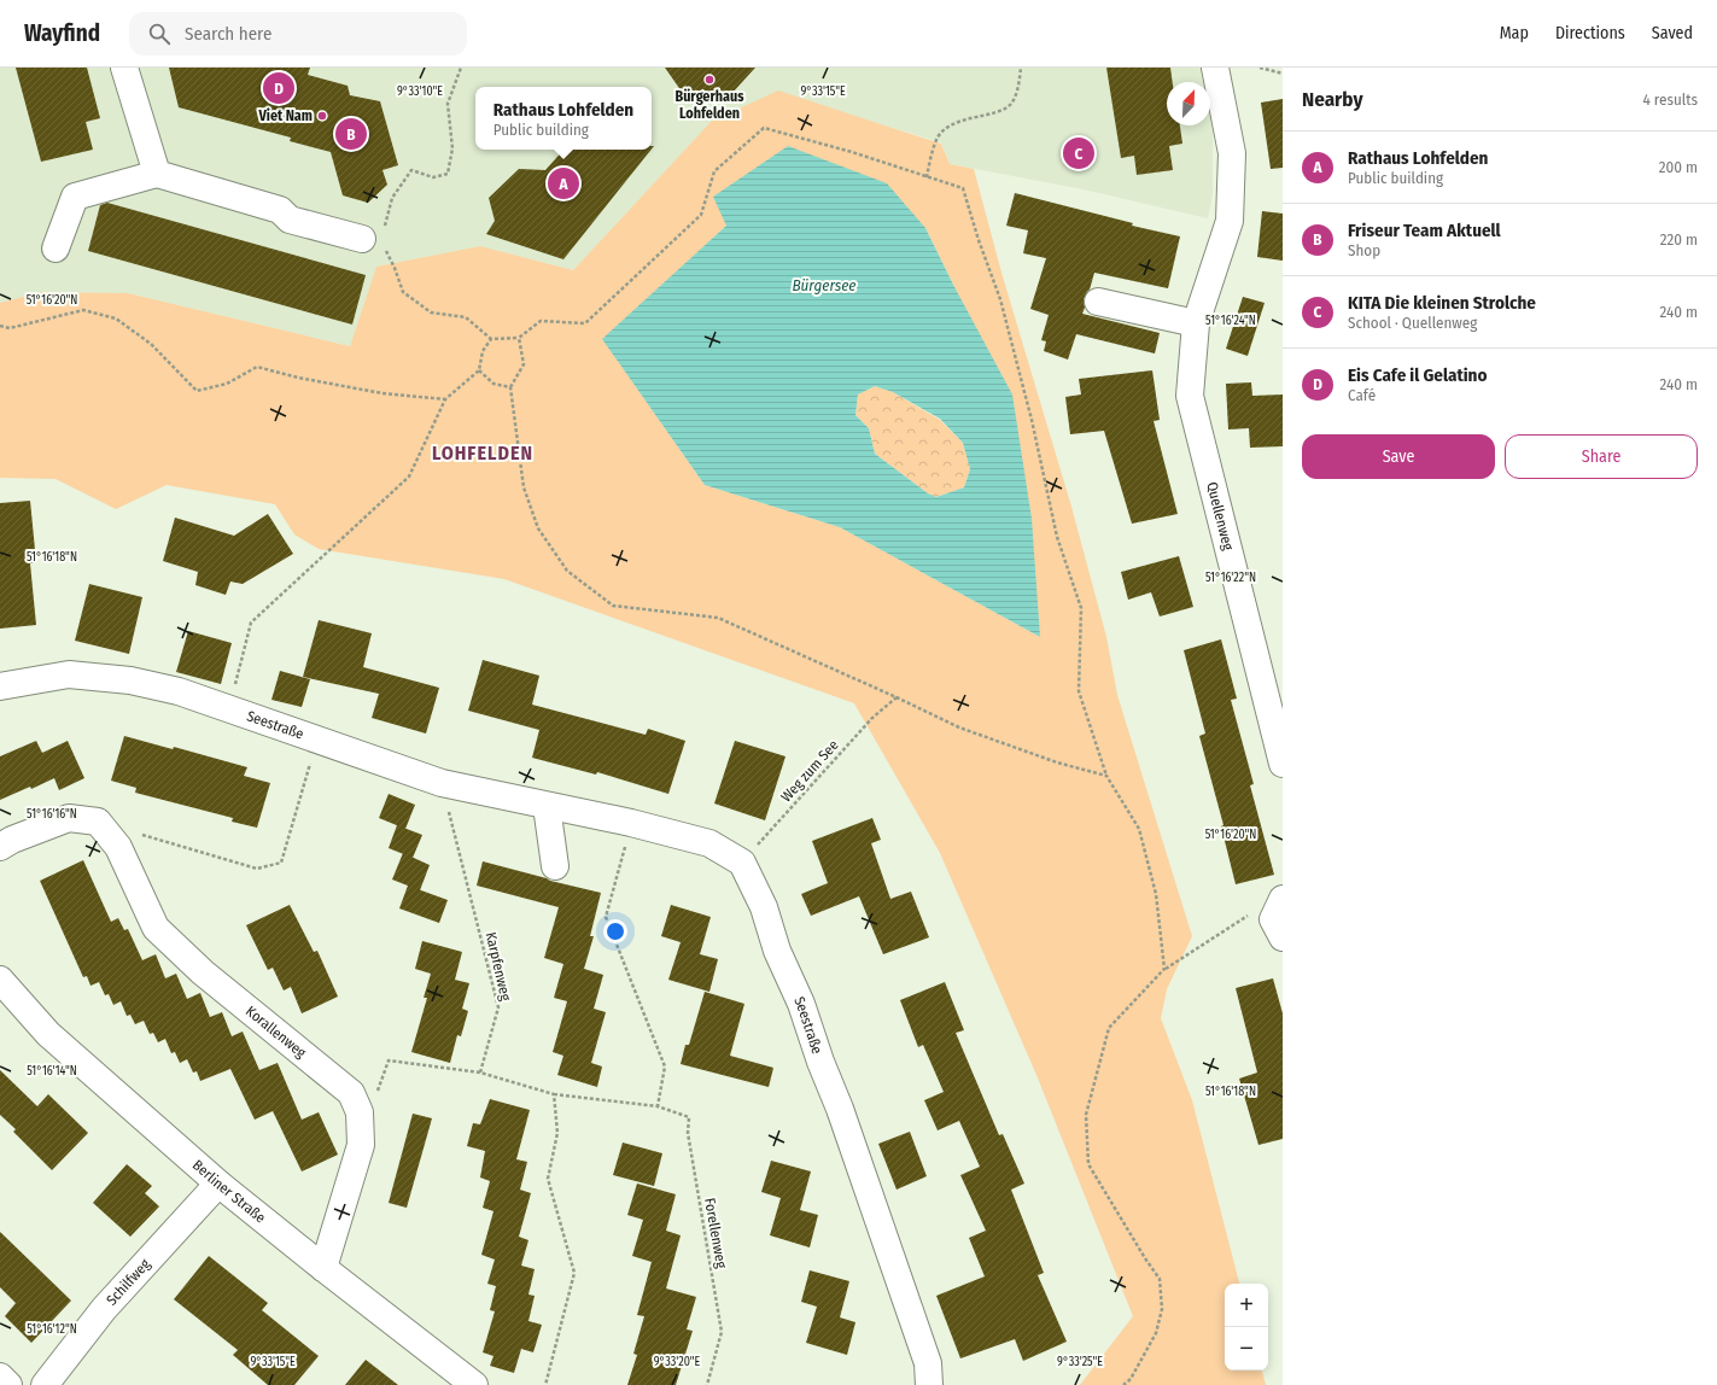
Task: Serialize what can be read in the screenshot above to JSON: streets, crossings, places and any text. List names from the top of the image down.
{
  "streets": {
    "street": [
      "Quellenweg",
      "Seestraße",
      "Korallenweg",
      "Berliner Straße",
      "Schilfweg"
    ],
    "path": ["Weg zum See", "Karpfenweg", "Forellenweg"]
  },
  "crossings": [
    ["Seestraße", "Weg zum See"],
    ["Seestraße", "Karpfenweg"],
    ["Korallenweg", "Berliner Straße"],
    ["Berliner Straße", "Schilfweg"]
  ],
  "districts": ["LOHFELDEN"],
  "water": ["Bürgersee"],
  "places": ["Bürgerhaus Lohfelden", "Viet Nam"],
  "north": "top right",
  "page": {
    "header": "Wayfind",
    "search": "Search here",
    "nav": ["Map", "Directions", "Saved"],
    "heading": ["Nearby", "4 results"],
    "pins": [
      "D",
      "B",
      "C",
      "A"
    ],
    "popup": ["Rathaus Lohfelden", "Public building"],
    "list": [
      {
        "mark": "A",
        "name": "Rathaus Lohfelden",
        "note": "Public building",
        "value": "200 m"
      },
      {
        "mark": "B",
        "name": "Friseur Team Aktuell",
        "note": "Shop",
        "value": "220 m"
      },
      {
        "mark": "C",
        "name": "KITA Die kleinen Strolche",
        "note": "School · Quellenweg",
        "value": "240 m"
      },
      {
        "mark": "D",
        "name": "Eis Cafe il Gelatino",
        "note": "Café",
        "value": "240 m"
      }
    ],
    "buttons": ["Save", "Share"],
    "map_buttons": ["+", "−"]
  },
  "coordinates": [
    "9°33'10\"E",
    "9°33'15\"E",
    "51°16'20\"N",
    "51°16'24\"N",
    "51°16'18\"N",
    "51°16'22\"N",
    "51°16'16\"N",
    "51°16'14\"N",
    "51°16'12\"N",
    "9°33'20\"E",
    "9°33'25\"E"
  ]
}
